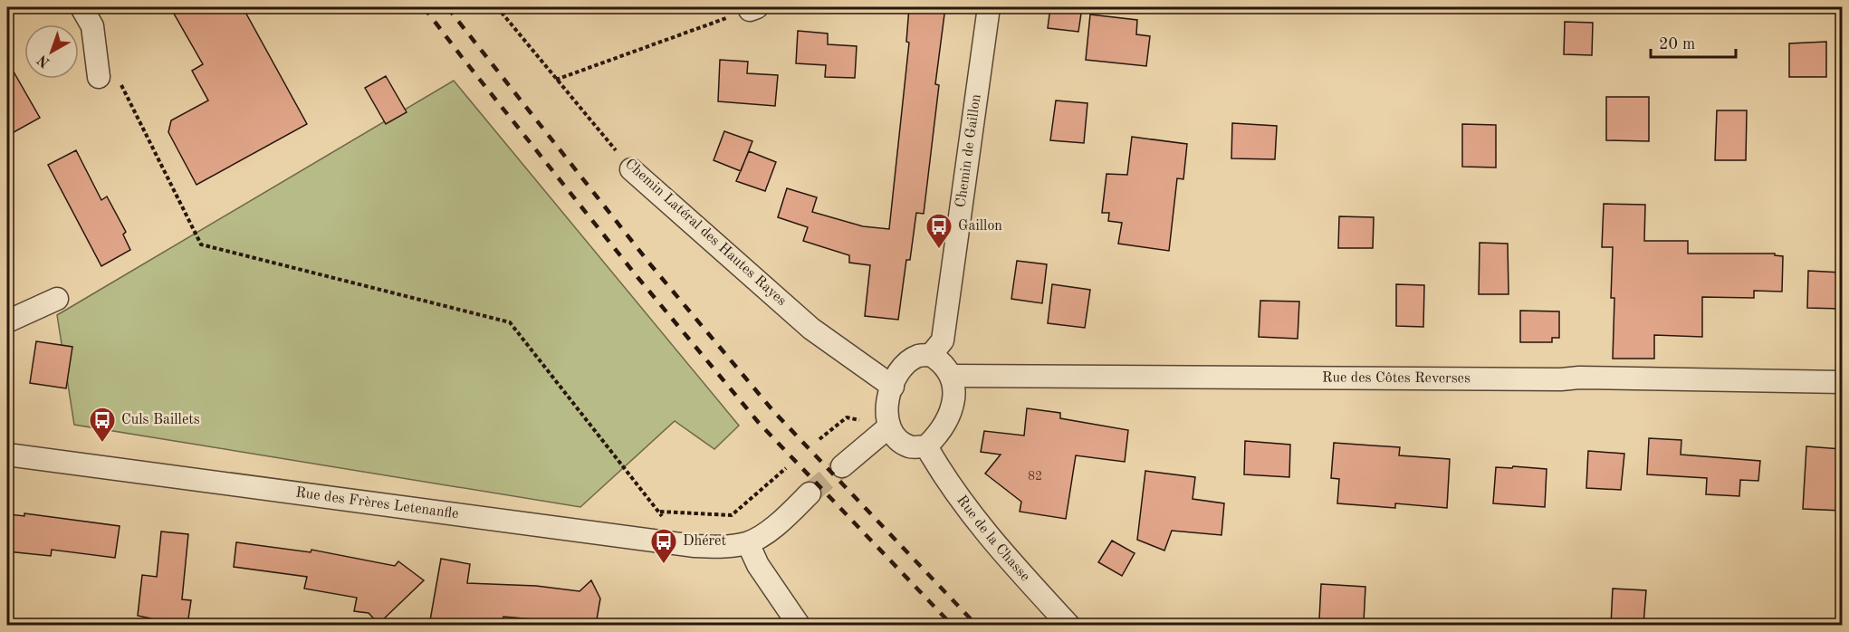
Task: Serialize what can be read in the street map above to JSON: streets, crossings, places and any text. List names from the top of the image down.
{
  "streets": {
    "street": [
      "Chemin de Gaillon",
      "Chemin Latéral des Hautes Rayes",
      "Rue des Côtes Reverses",
      "Rue des Frères Letenanfle",
      "Rue de la Chasse"
    ]
  },
  "crossings": [
    ["Chemin de Gaillon", "Chemin Latéral des Hautes Rayes"],
    ["Chemin de Gaillon", "Rue des Côtes Reverses"],
    ["Chemin de Gaillon", "Rue de la Chasse"],
    ["Chemin Latéral des Hautes Rayes", "Rue des Côtes Reverses"],
    ["Chemin Latéral des Hautes Rayes", "Rue de la Chasse"],
    ["Rue des Côtes Reverses", "Rue de la Chasse"]
  ],
  "places": {
    "bus stop": ["Gaillon", "Culs Baillets", "Dhéret"]
  },
  "house_numbers": ["82"],
  "scale_bar": "20 m",
  "north": "bottom left"
}
